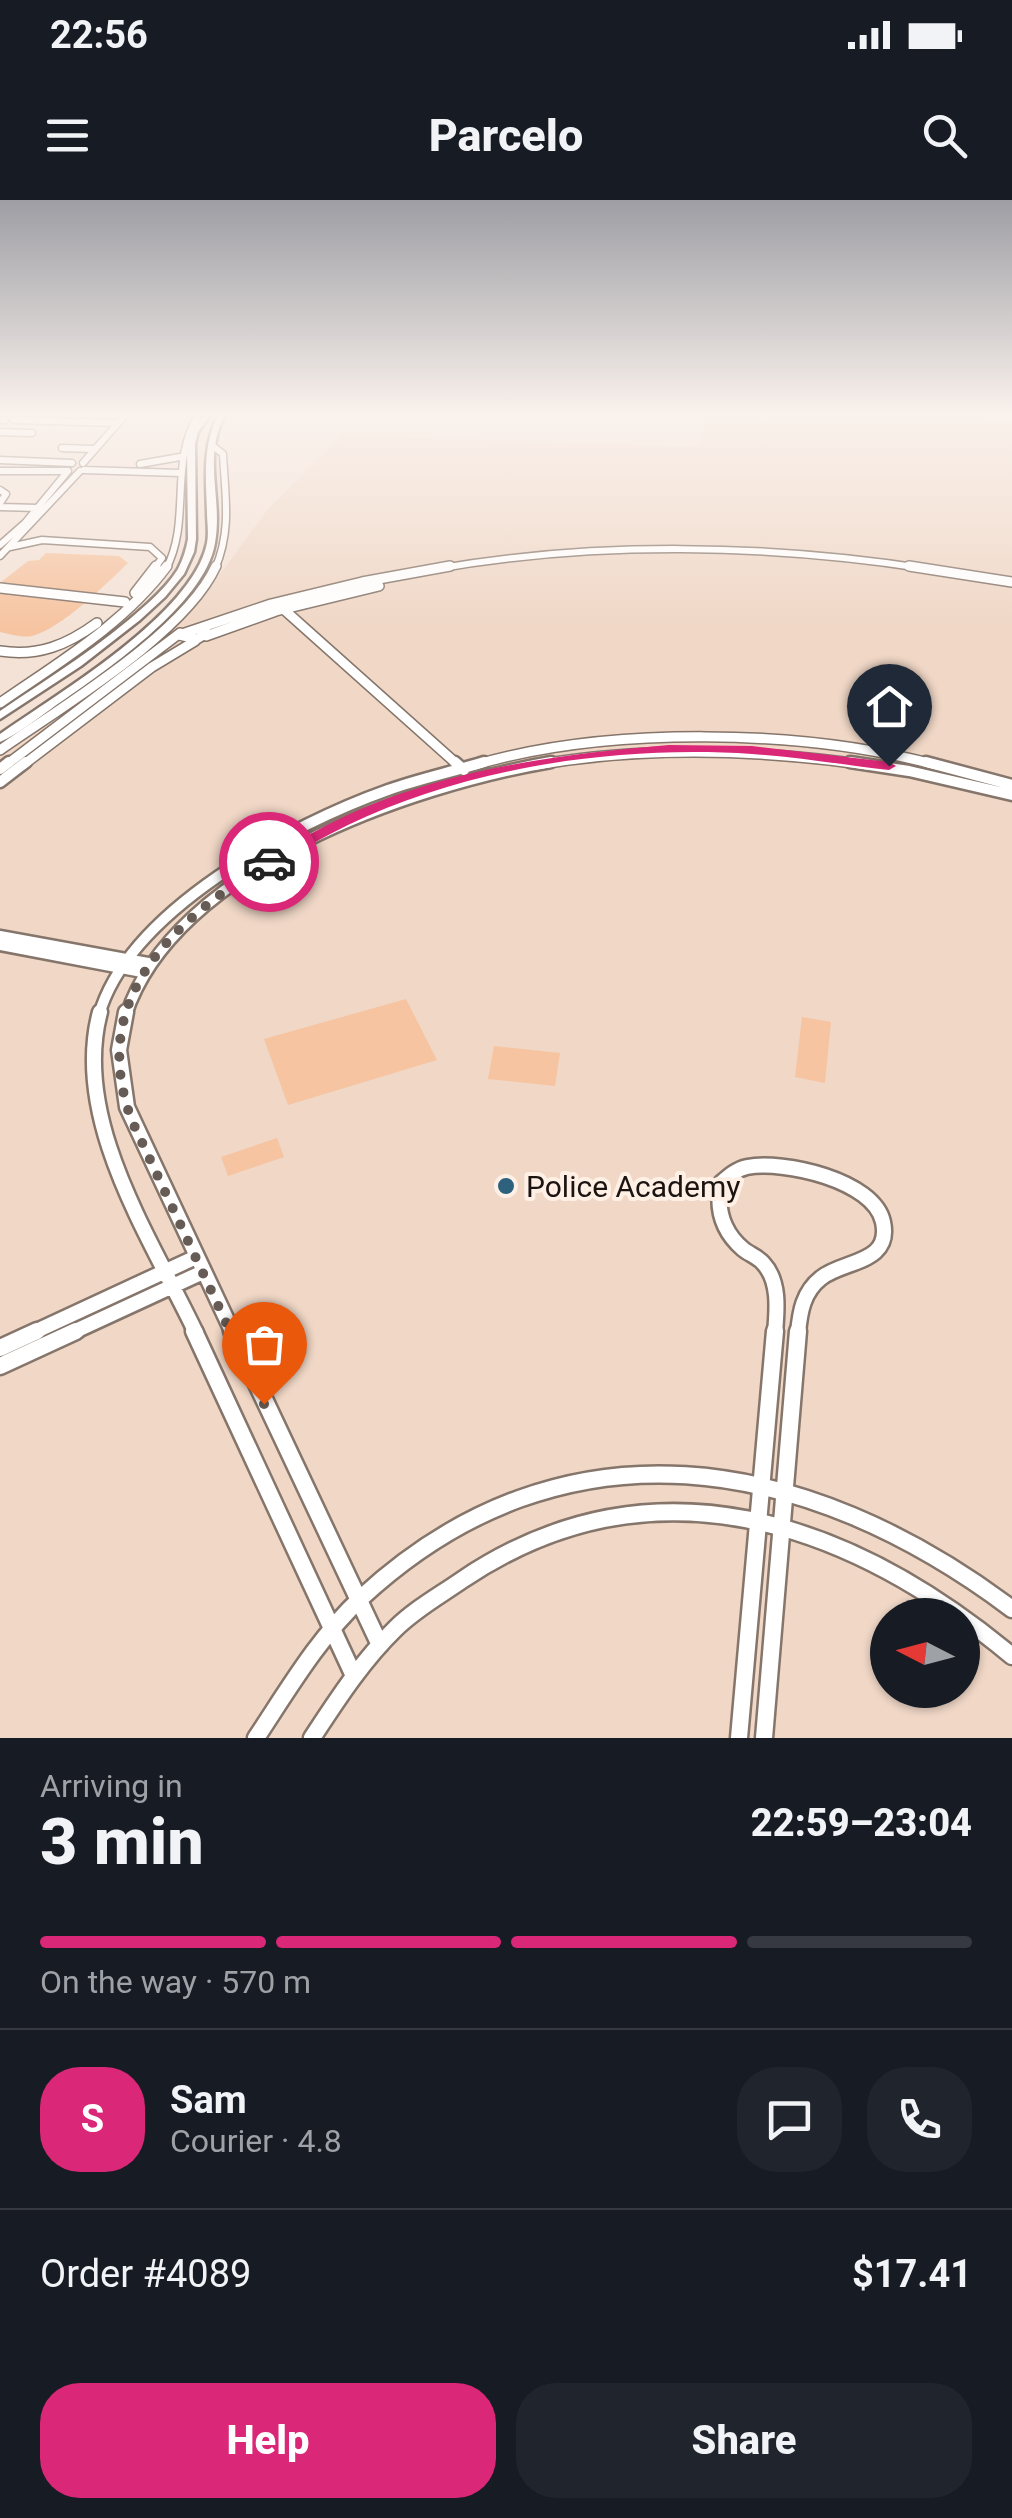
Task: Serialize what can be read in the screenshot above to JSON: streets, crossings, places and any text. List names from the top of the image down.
{
  "places": ["Police Academy"],
  "north": "left",
  "page": {
    "status": "22:56",
    "header": "Parcelo",
    "heading": ["3 min", "Arriving in", "22:59–23:04"],
    "panel": [
      "Sam",
      "Courier · 4.8",
      "Order #4089",
      "$17.41"
    ],
    "bar": "On the way · 570 m",
    "round": "S",
    "buttons": ["Help", "Share"]
  }
}
